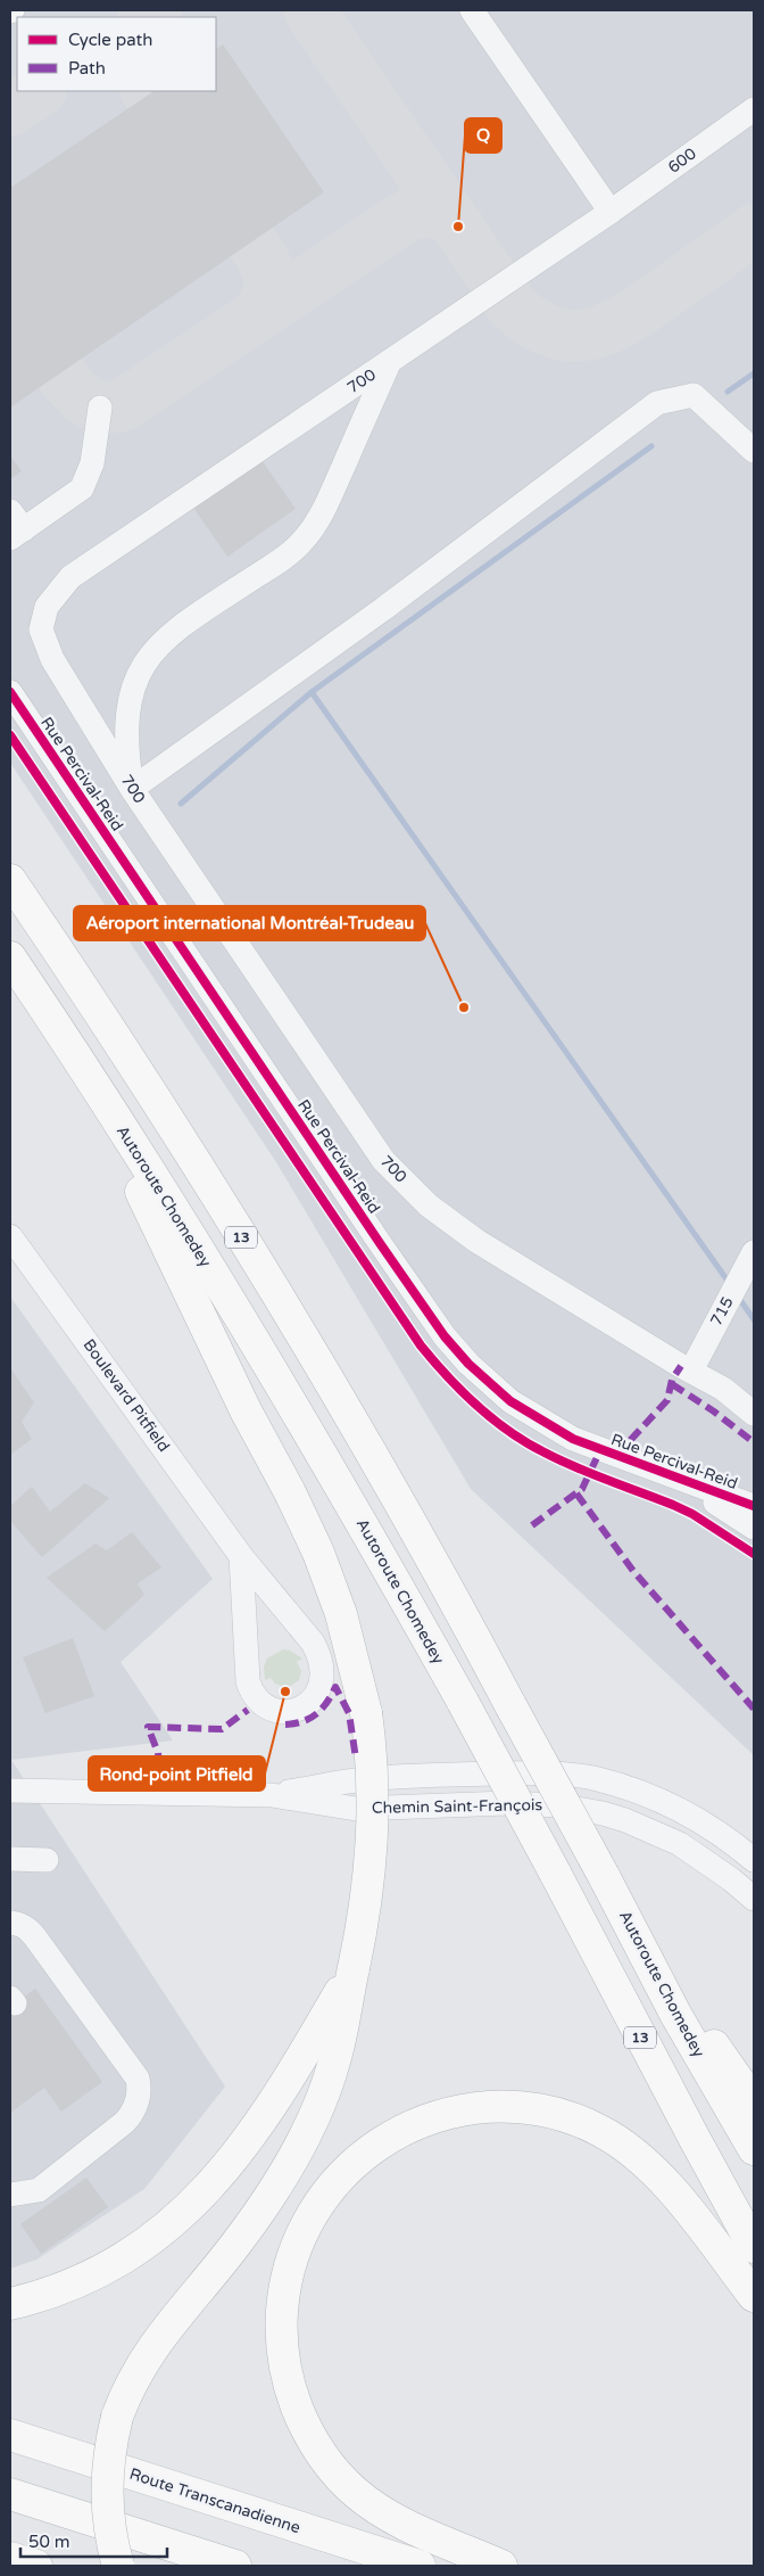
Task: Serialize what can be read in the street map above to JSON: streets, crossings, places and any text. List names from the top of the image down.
{
  "streets": {
    "main road": ["Autoroute Chomedey", "13", "Route Transcanadienne"],
    "street": [
      "600",
      "700",
      "Rue Percival-Reid",
      "715",
      "Boulevard Pitfield",
      "Chemin Saint-François"
    ]
  },
  "crossings": [
    ["600", "700"],
    ["700", "715"]
  ],
  "places": ["Q", "Aéroport international Montréal-Trudeau", "Rond-point Pitfield"],
  "legend": ["Cycle path", "Path"],
  "scale_bar": "50 m"
}
